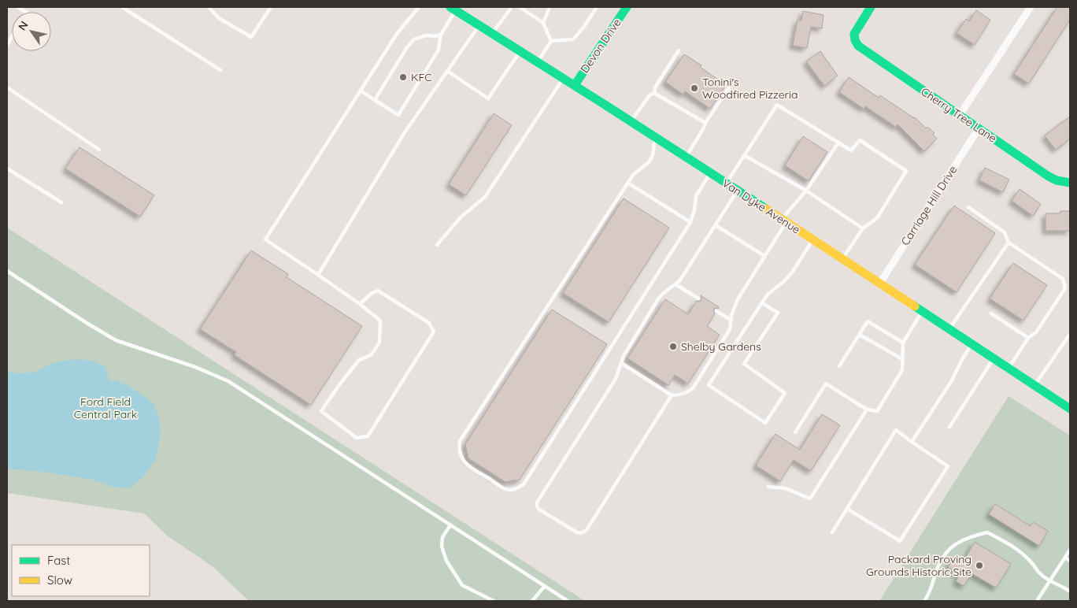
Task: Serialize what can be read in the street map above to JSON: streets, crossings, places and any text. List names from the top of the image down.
{
  "streets": {
    "main road": ["Devon Drive", "Cherry Tree Lane", "Van Dyke Avenue"],
    "street": ["Carriage Hill Drive"]
  },
  "crossings": [
    ["Devon Drive", "Van Dyke Avenue"],
    ["Cherry Tree Lane", "Carriage Hill Drive"],
    ["Carriage Hill Drive", "Van Dyke Avenue"]
  ],
  "parks": ["Ford Field Central Park"],
  "places": [
    "KFC",
    "Tonini's Woodfired Pizzeria",
    "Shelby Gardens",
    "Packard Proving Grounds Historic Site"
  ],
  "legend": ["Fast", "Slow"],
  "north": "top left"
}
